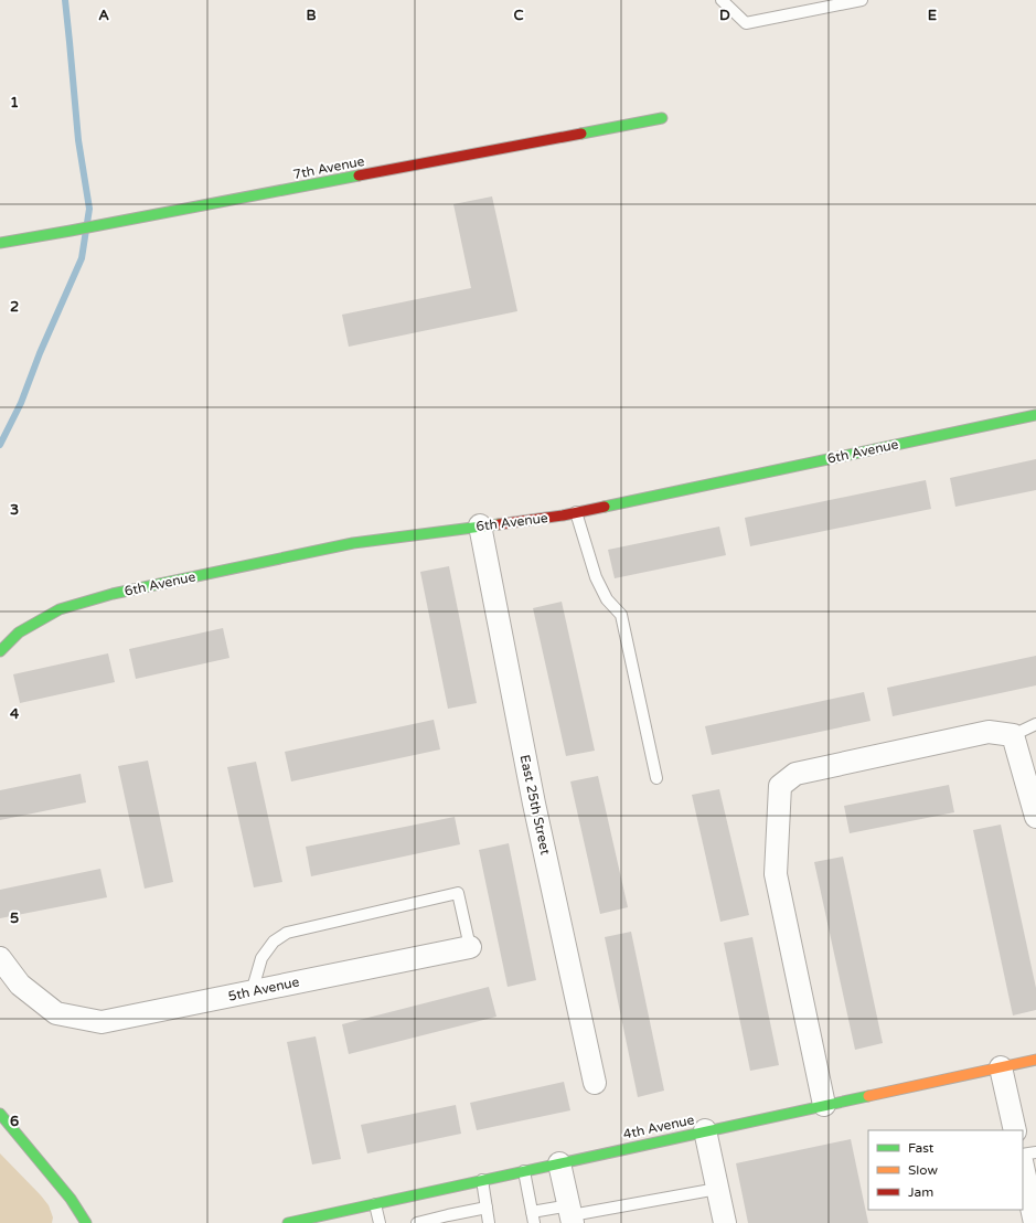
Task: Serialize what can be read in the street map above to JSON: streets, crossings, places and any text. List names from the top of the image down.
{
  "streets": {
    "main road": ["7th Avenue", "6th Avenue", "4th Avenue"],
    "street": ["East 25th Street", "5th Avenue"]
  },
  "crossings": [
    ["6th Avenue", "East 25th Street"]
  ],
  "legend": ["Fast", "Slow", "Jam"],
  "grid": {
    "columns": [
      "A",
      "B",
      "C",
      "D",
      "E"
    ],
    "rows": [
      "1",
      "2",
      "3",
      "4",
      "5",
      "6"
    ]
  }
}
